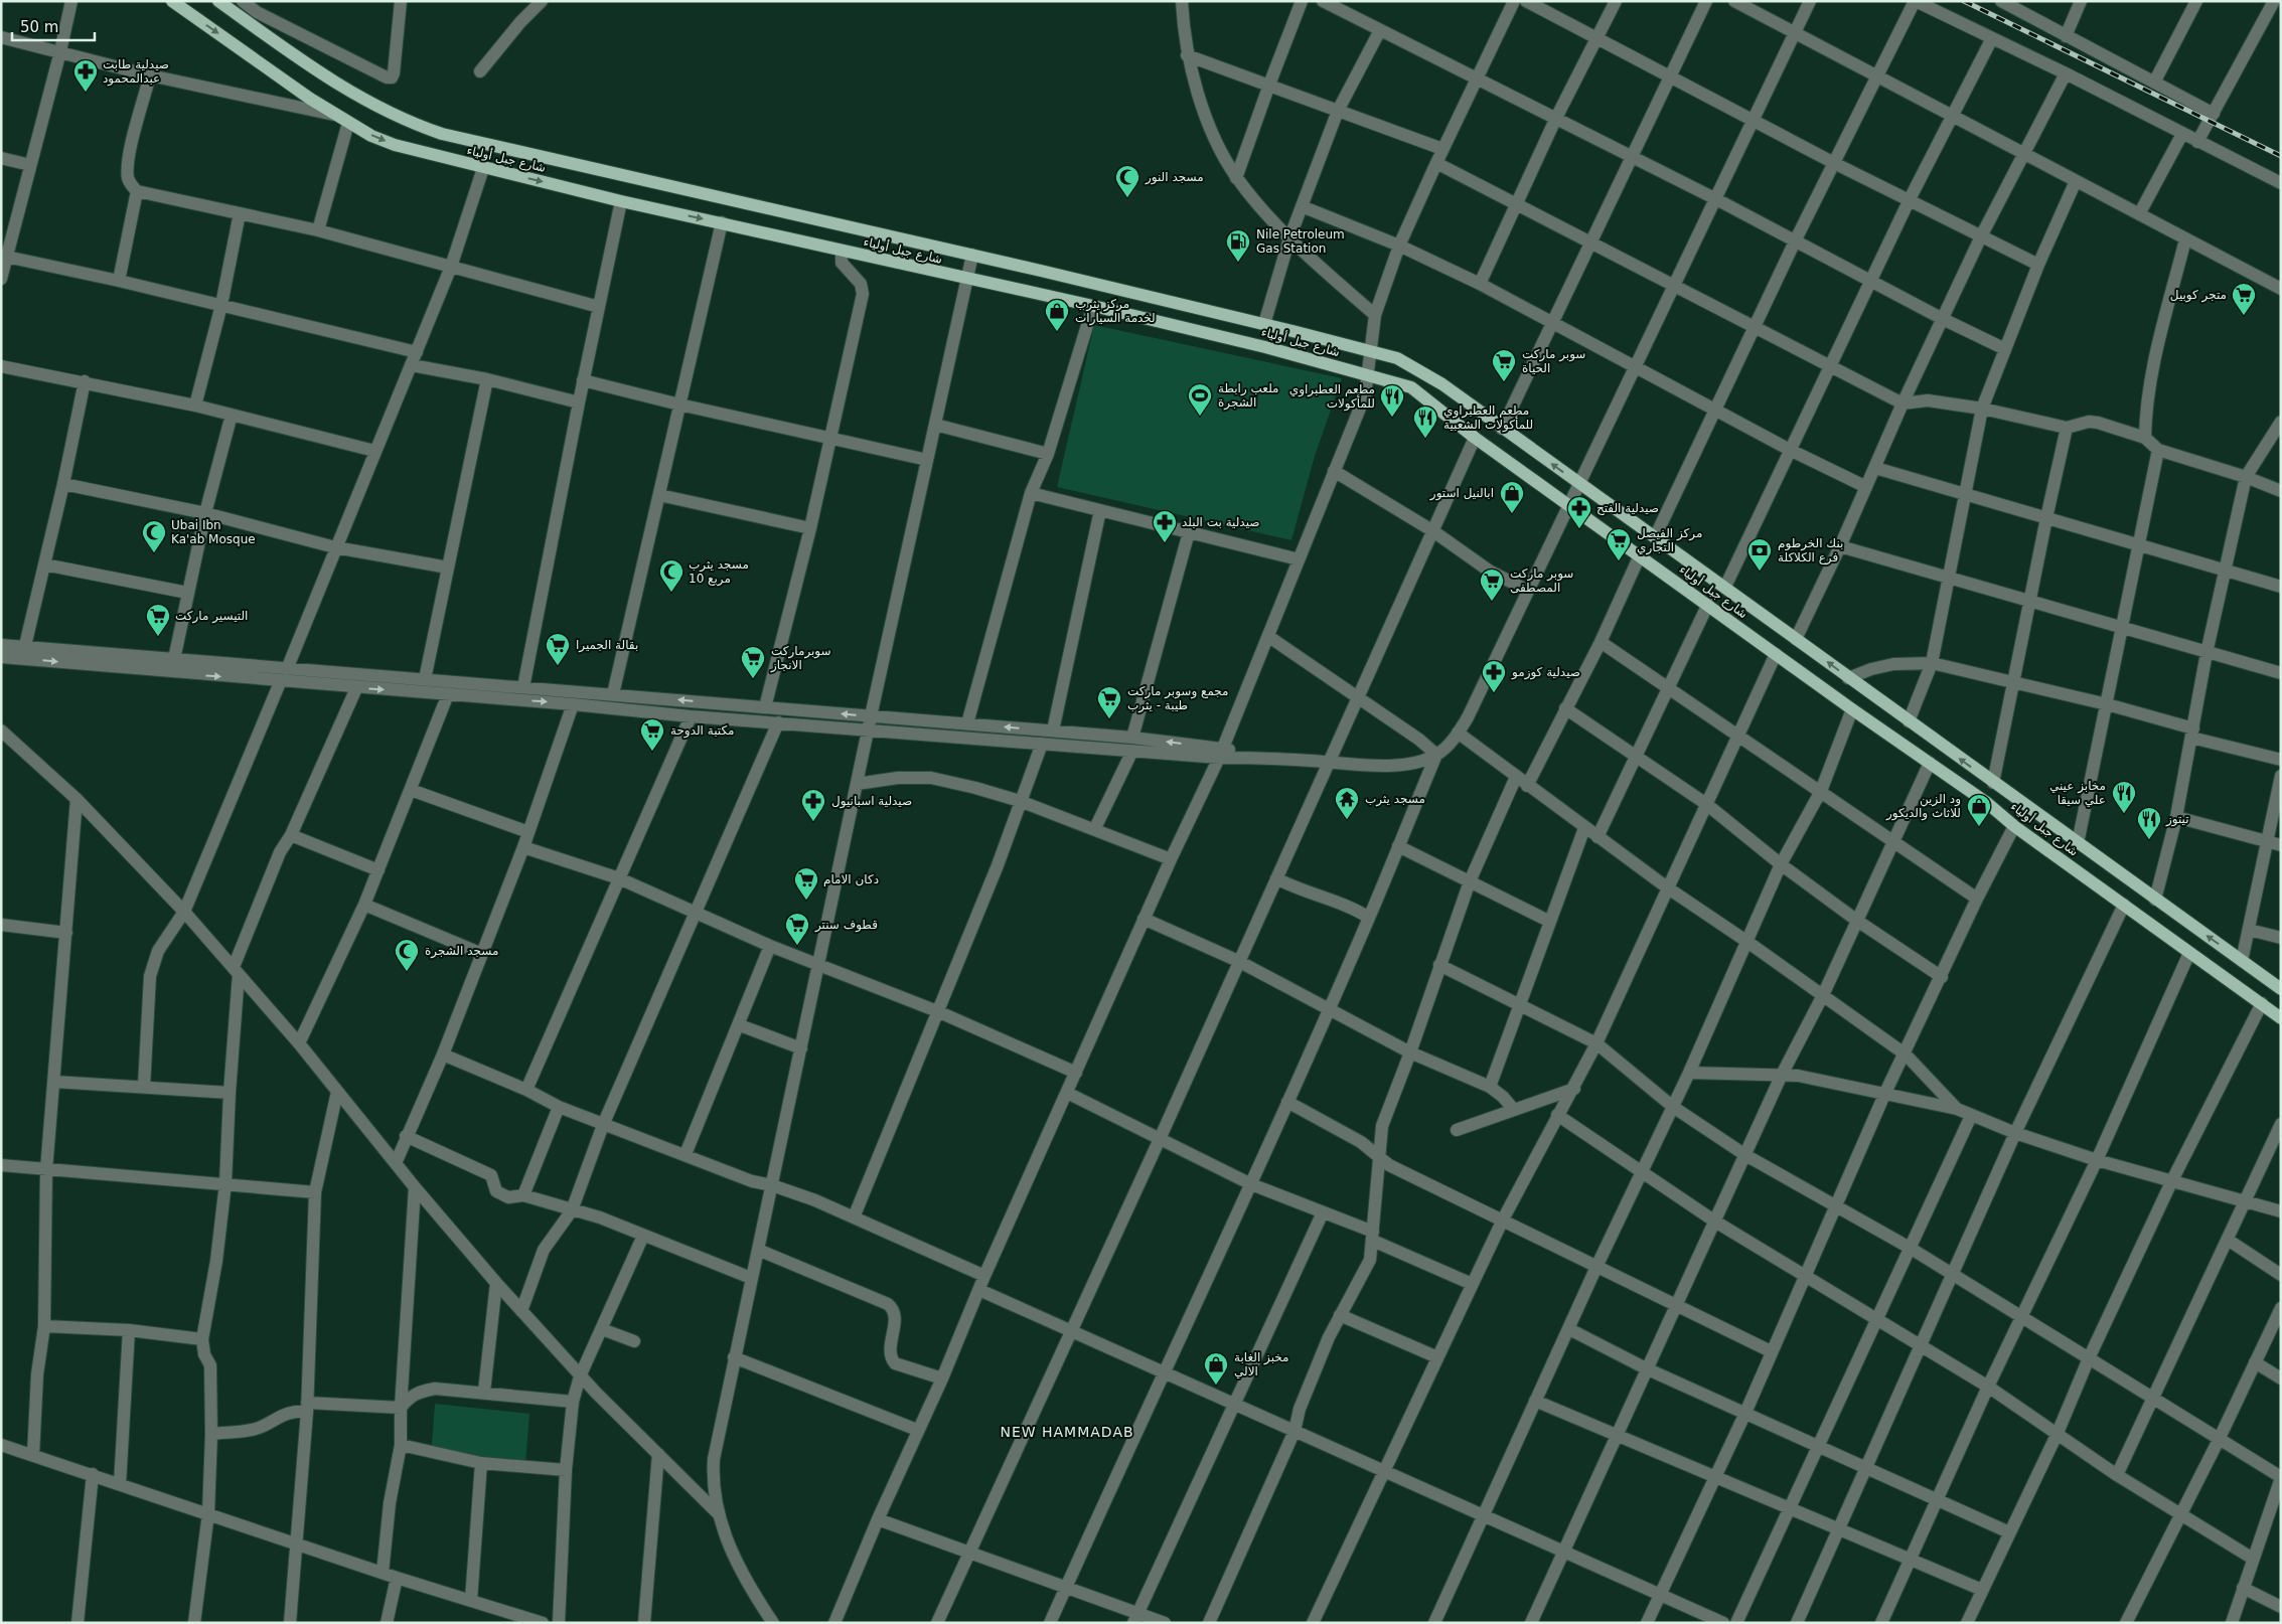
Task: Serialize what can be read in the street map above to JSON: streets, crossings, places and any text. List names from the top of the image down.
{
  "streets": {
    "main road": ["شارع جبل أولياء"]
  },
  "districts": ["NEW HAMMADAB"],
  "places": {
    "pharmacy": [
      "صيدلية طابت عبدالمحمود",
      "صيدلية الفتح",
      "صيدلية بت البلد",
      "صيدلية كوزمو",
      "صيدلية اسبانيول"
    ],
    "mosque": [
      "مسجد النور",
      "Ubai Ibn Ka'ab Mosque",
      "مسجد يثرب مربع 10",
      "مسجد الشجرة"
    ],
    "fuel station": ["Nile Petroleum Gas Station"],
    "supermarket": [
      "متجر كوبيل",
      "سوبر ماركت الحياة",
      "مركز الفيصل التجاري",
      "سوبر ماركت المصطفى",
      "التيسير ماركت",
      "بقالة الجميرا",
      "سوبرماركت الانجاز",
      "مجمع وسوبر ماركت طيبة - يثرب",
      "مكتبة الدوحة",
      "دكان الامام",
      "قطوف سنتر"
    ],
    "shop": [
      "مركز يثرب لخدمة السيارات",
      "ابالنيل استور",
      "ود الزين للاثاث والديكور",
      "مخبز الغابة الالي"
    ],
    "sports": ["ملعب رابطة الشجرة"],
    "restaurant": [
      "مطعم العطبراوي للمأكولات",
      "مطعم العطبراوي للمأكولات الشعبية",
      "مخابز عيني علي سيقا",
      "تيتوز"
    ],
    "bank": ["بنك الخرطوم فرع الكلاكلة"],
    "temple": ["مسجد يثرب"]
  },
  "scale_bar": "50 m"
}
